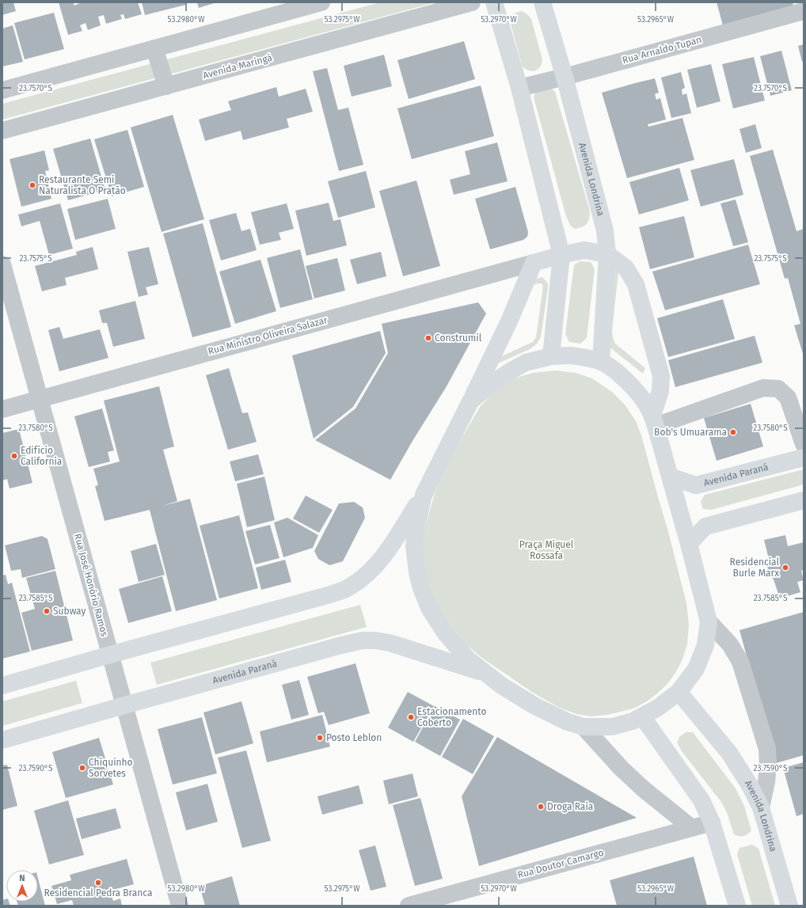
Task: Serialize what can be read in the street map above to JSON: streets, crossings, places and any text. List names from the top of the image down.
{
  "streets": {
    "main road": ["Avenida Londrina", "Avenida Paraná"],
    "street": [
      "Rua Arnaldo Tupan",
      "Avenida Maringá",
      "Rua Ministro Oliveira Salazar",
      "Rua José Honório Ramos",
      "Rua Doutor Camargo"
    ]
  },
  "crossings": [
    ["Rua Arnaldo Tupan", "Avenida Londrina"],
    ["Rua Ministro Oliveira Salazar", "Rua José Honório Ramos"],
    ["Avenida Paraná", "Rua José Honório Ramos"]
  ],
  "parks": ["Praça Miguel Rossafa"],
  "places": [
    "Restaurante Semi Naturalista O Pratão",
    "Construmil",
    "Bob's Umuarama",
    "Edifício California",
    "Residencial Burle Marx",
    "Subway",
    "Estacionamento Coberto",
    "Posto Leblon",
    "Chiquinho Sorvetes",
    "Droga Raia",
    "Residencial Pedra Branca"
  ],
  "north": "top",
  "coordinates": [
    "53.2980°W",
    "53.2975°W",
    "53.2970°W",
    "53.2965°W",
    "23.7570°S",
    "23.7575°S",
    "23.7580°S",
    "23.7585°S",
    "23.7590°S"
  ]
}
